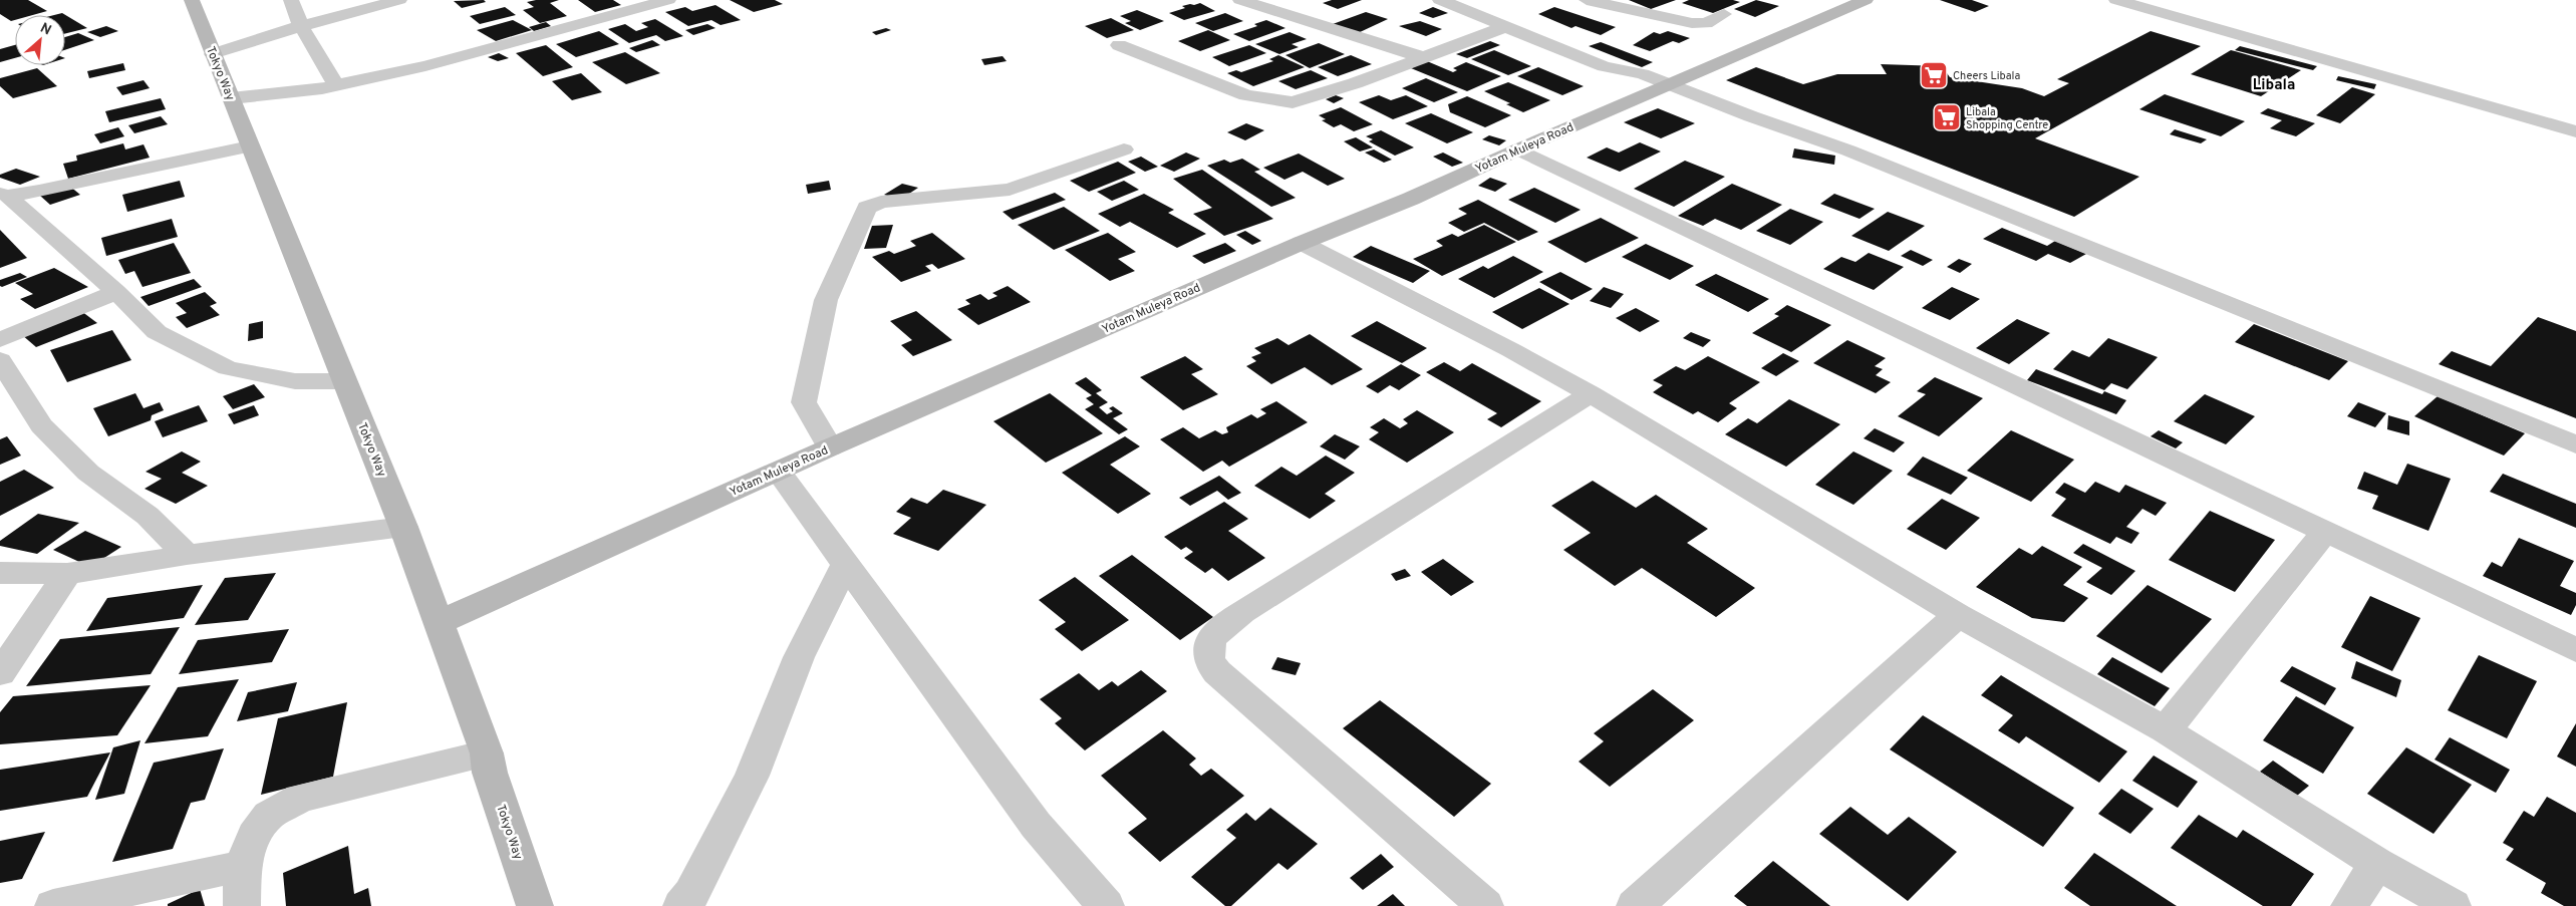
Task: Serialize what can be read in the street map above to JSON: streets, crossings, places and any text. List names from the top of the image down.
{
  "streets": {
    "street": ["Tokyo Way", "Yotam Muleya Road"]
  },
  "crossings": [
    ["Tokyo Way", "Yotam Muleya Road"]
  ],
  "districts": ["Libala"],
  "places": {
    "supermarket": ["Cheers Libala", "Libala Shopping Centre"]
  },
  "north": "top right"
}
